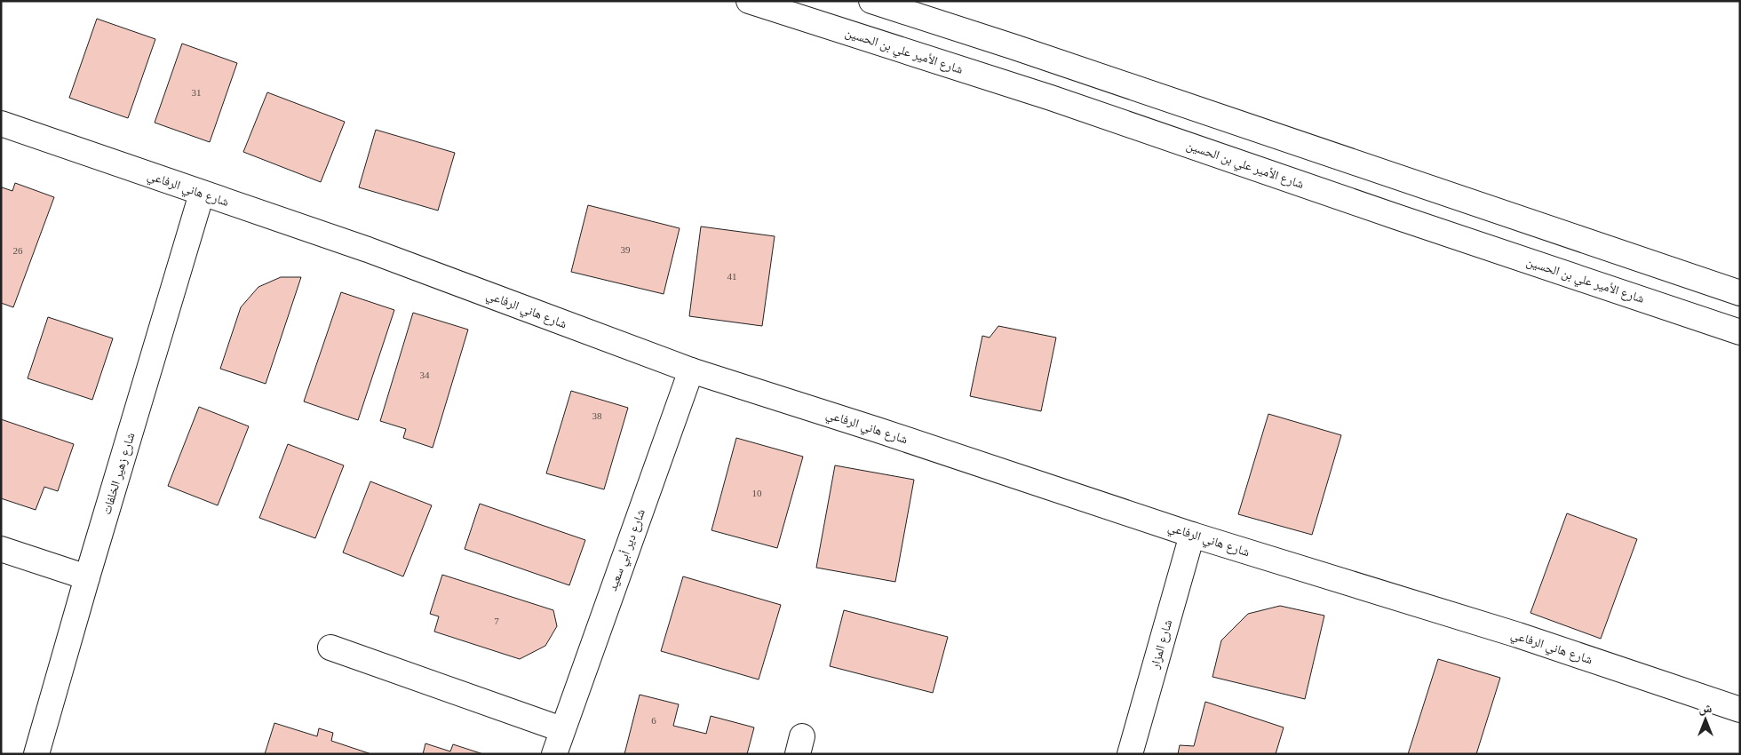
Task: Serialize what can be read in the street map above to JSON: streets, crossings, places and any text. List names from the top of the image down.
{
  "streets": {
    "street": [
      "شارع الأمير علي بن الحسين",
      "شارع هاني الرفاعي",
      "شارع زهير الخلفات",
      "شارع دير أبي سعيد",
      "شارع المزار"
    ]
  },
  "crossings": [
    ["شارع هاني الرفاعي", "شارع زهير الخلفات"],
    ["شارع هاني الرفاعي", "شارع دير أبي سعيد"],
    ["شارع هاني الرفاعي", "شارع المزار"]
  ],
  "house_numbers": [
    "31",
    "39",
    "26",
    "41",
    "34",
    "38",
    "10",
    "7",
    "6"
  ],
  "north": "top"
}
